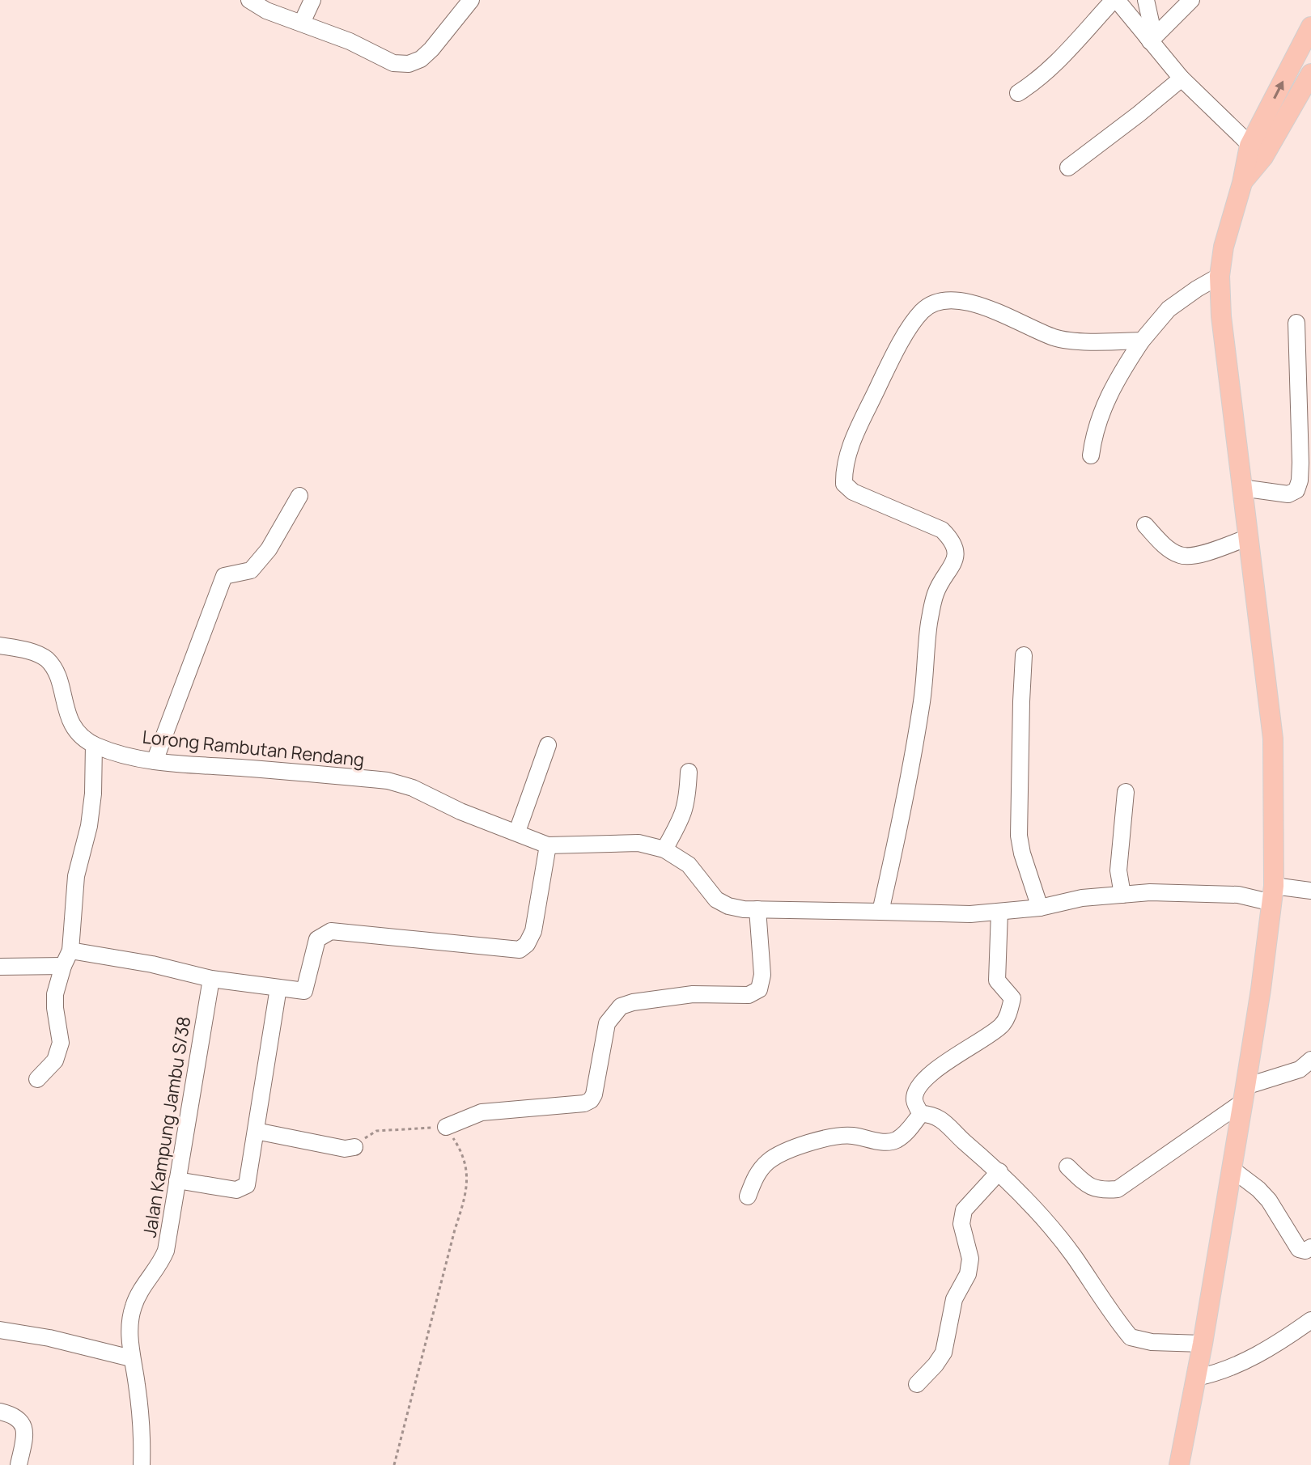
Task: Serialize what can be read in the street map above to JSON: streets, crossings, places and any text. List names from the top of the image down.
{
  "streets": {
    "street": ["Lorong Rambutan Rendang", "Jalan Kampung Jambu S/38"]
  }
}
